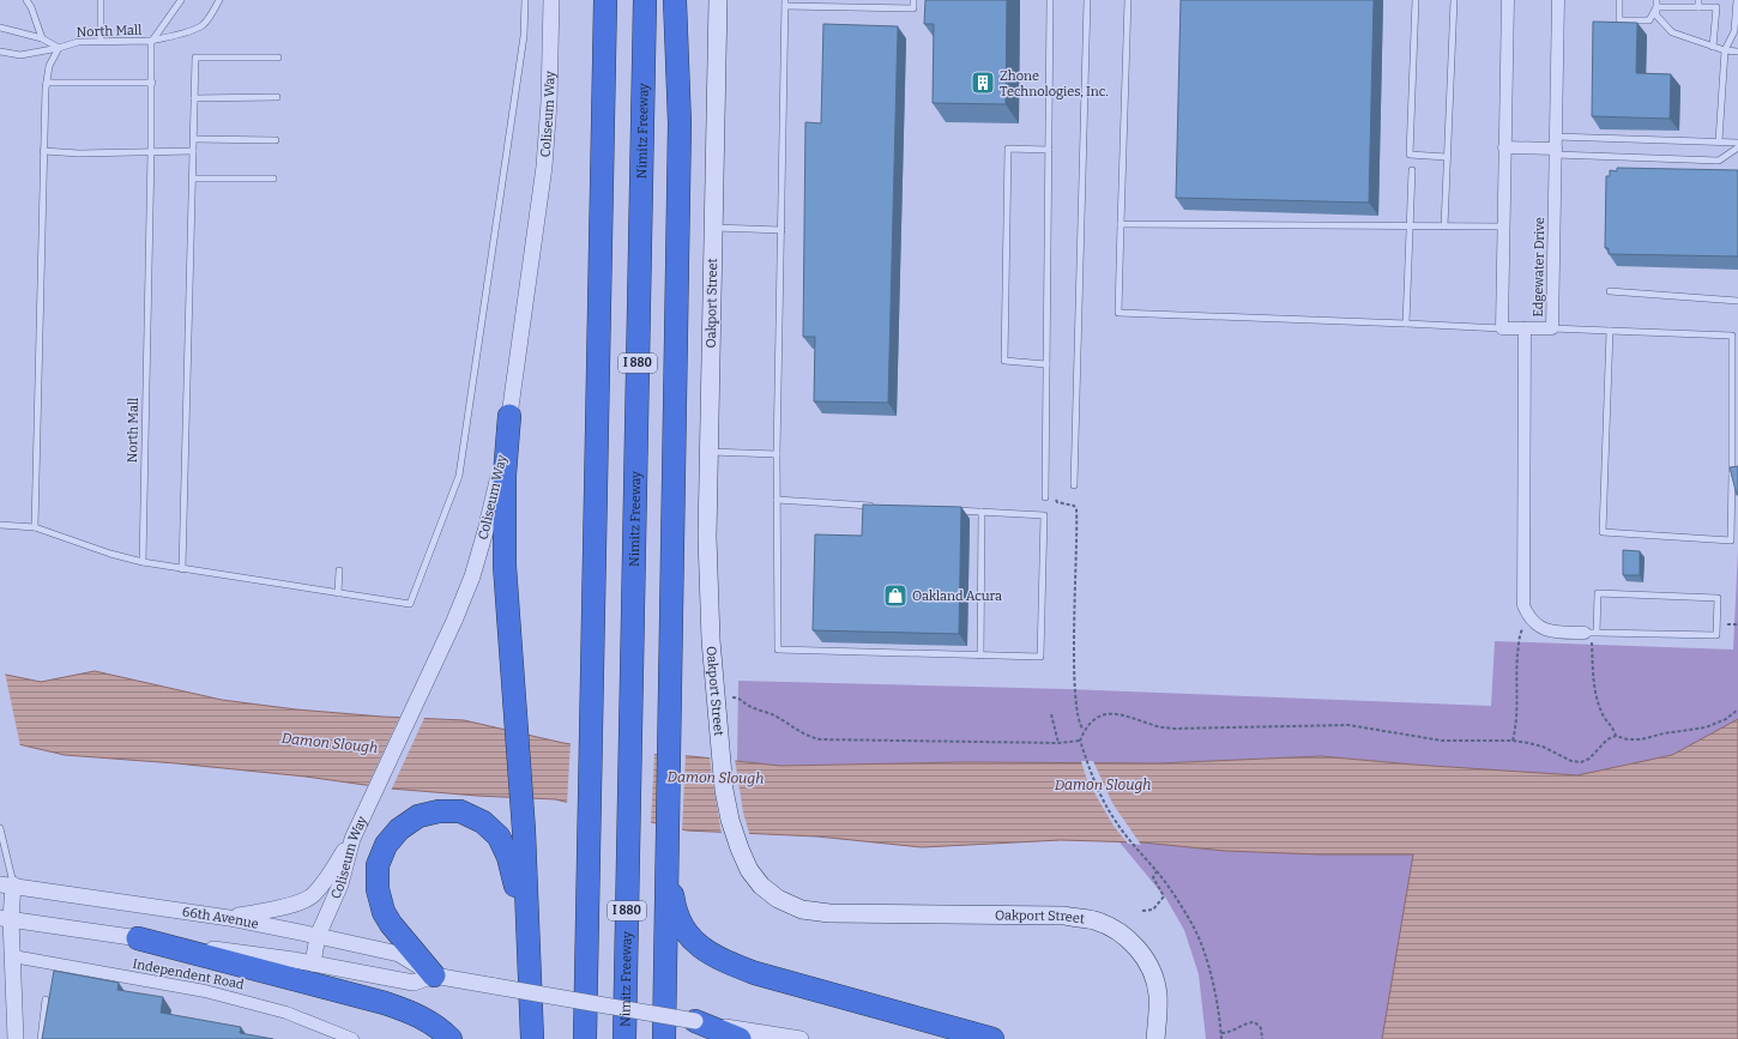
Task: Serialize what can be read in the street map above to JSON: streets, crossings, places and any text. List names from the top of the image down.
{
  "streets": {
    "highway": ["Nimitz Freeway", "I 880"],
    "main road": ["Oakport Street"],
    "street": [
      "Coliseum Way",
      "Edgewater Drive",
      "66th Avenue",
      "Independent Road"
    ],
    "lane": ["North Mall"]
  },
  "crossings": [
    ["Coliseum Way", "66th Avenue"]
  ],
  "water": ["Damon Slough"],
  "places": {
    "building": ["Zhone Technologies, Inc."],
    "shop": ["Oakland Acura"]
  }
}
